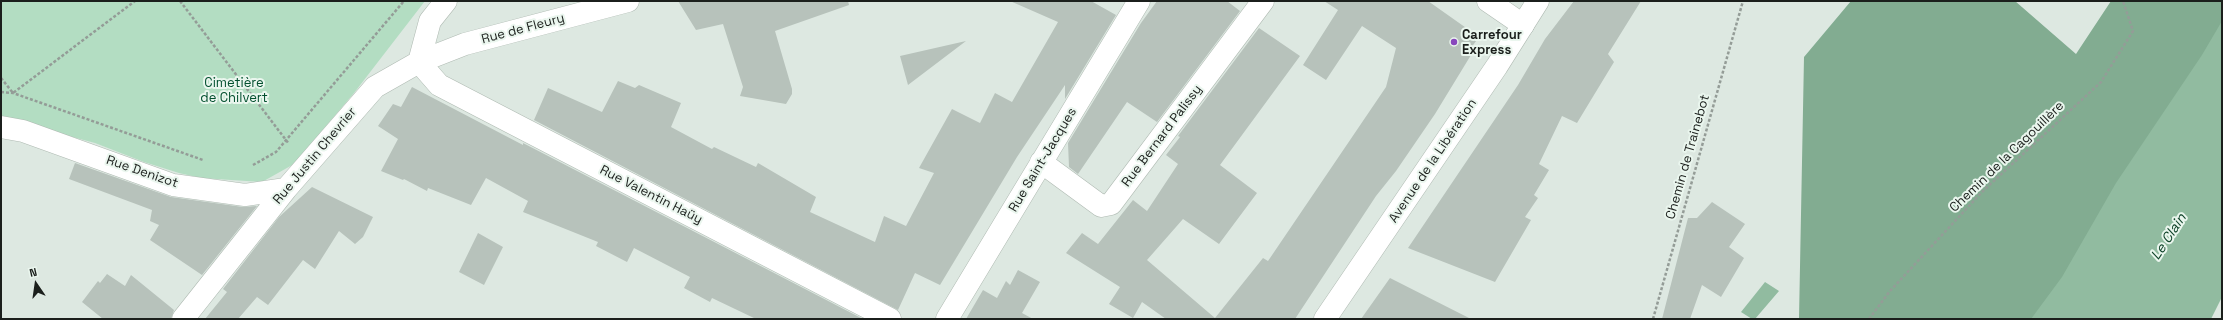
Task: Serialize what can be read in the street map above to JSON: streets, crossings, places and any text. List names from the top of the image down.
{
  "streets": {
    "street": [
      "Rue de Fleury",
      "Rue Bernard Palissy",
      "Rue Justin Chevrier",
      "Rue Saint-Jacques",
      "Avenue de la Libération",
      "Rue Denizot",
      "Rue Valentin Haüy"
    ],
    "path": ["Chemin de Trainebot", "Chemin de la Cagouillère"]
  },
  "crossings": [
    ["Rue de Fleury", "Rue Justin Chevrier"],
    ["Rue de Fleury", "Rue Valentin Haüy"],
    ["Rue Bernard Palissy", "Rue Saint-Jacques"],
    ["Rue Justin Chevrier", "Rue Denizot"],
    ["Rue Justin Chevrier", "Rue Valentin Haüy"]
  ],
  "water": ["Le Clain"],
  "parks": ["Cimetière de Chilvert"],
  "places": ["Carrefour Express"],
  "north": "top"
}
